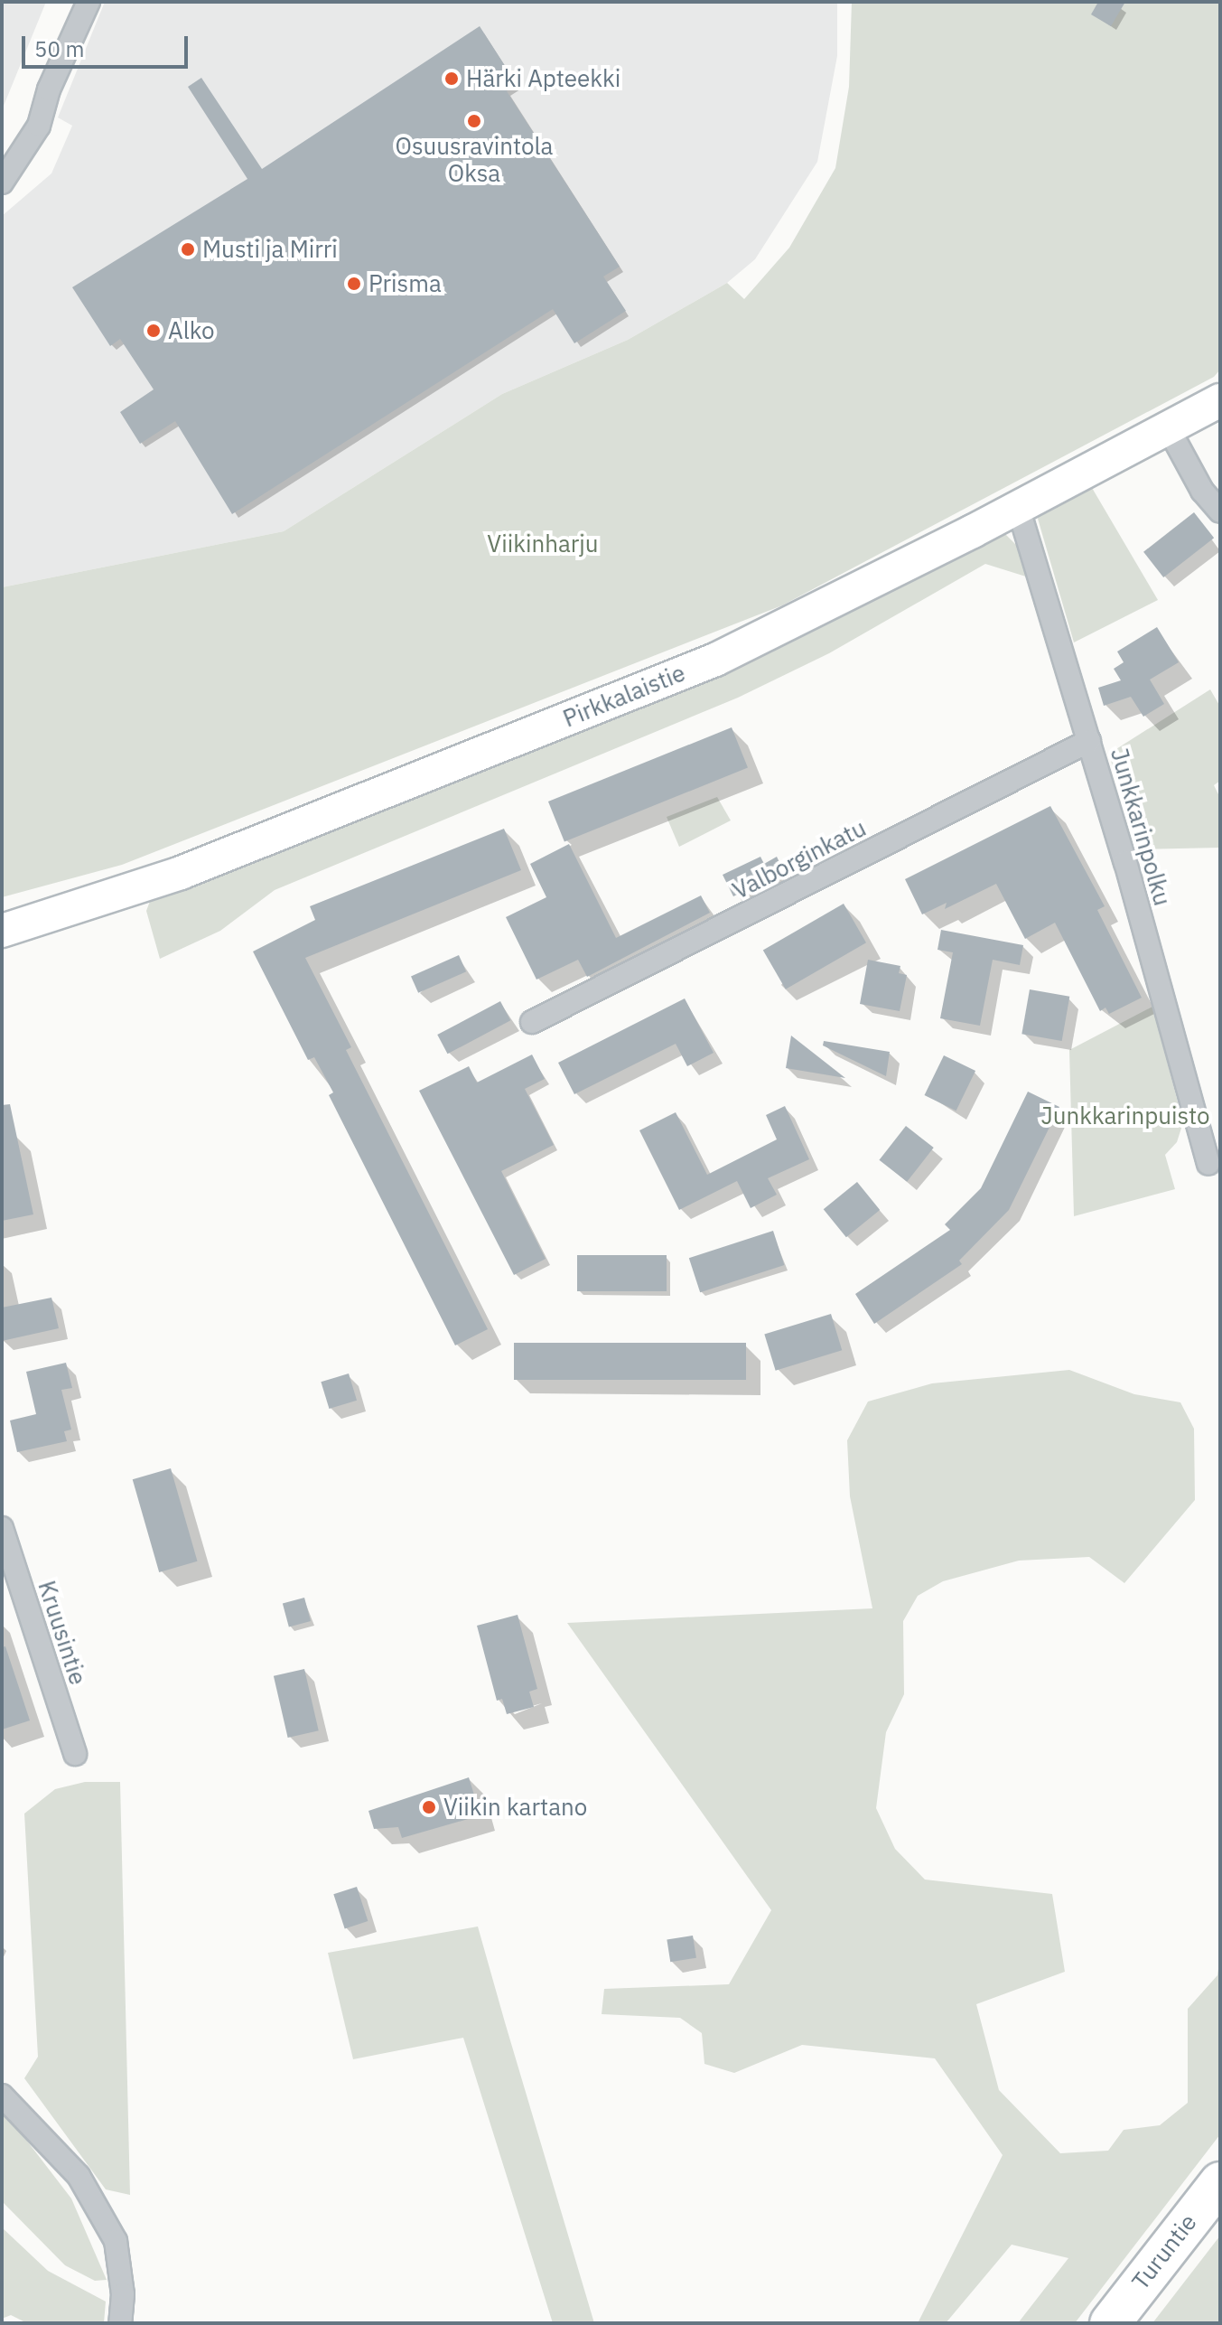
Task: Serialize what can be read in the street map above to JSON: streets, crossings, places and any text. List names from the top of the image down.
{
  "streets": {
    "highway": ["Turuntie"],
    "street": [
      "Pirkkalaistie",
      "Junkkarinpolku",
      "Valborginkatu",
      "Kruusintie"
    ]
  },
  "crossings": [
    ["Pirkkalaistie", "Junkkarinpolku"],
    ["Junkkarinpolku", "Valborginkatu"]
  ],
  "parks": ["Viikinharju", "Junkkarinpuisto"],
  "places": [
    "Härki Apteekki",
    "Osuusravintola Oksa",
    "Musti ja Mirri",
    "Prisma",
    "Alko",
    "Viikin kartano"
  ],
  "scale_bar": "50 m"
}
